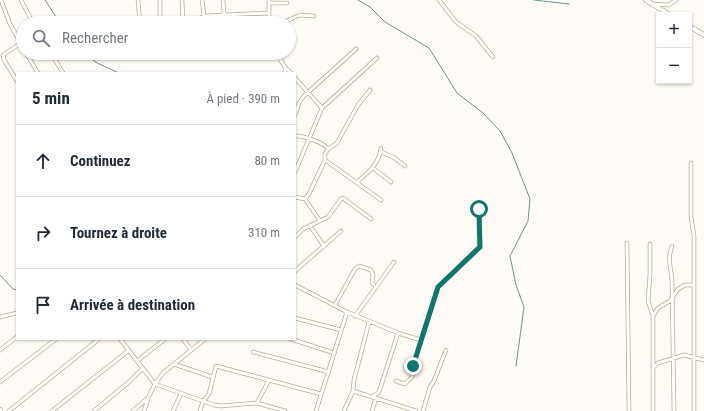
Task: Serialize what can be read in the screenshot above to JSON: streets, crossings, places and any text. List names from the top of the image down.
{
  "page": {
    "map_buttons": ["+", "−"],
    "search": "Rechercher",
    "heading": ["5 min", "À pied · 390 m"],
    "list": [
      ["Continuez", "80 m"],
      ["Tournez à droite", "310 m"],
      "Arrivée à destination"
    ]
  }
}
